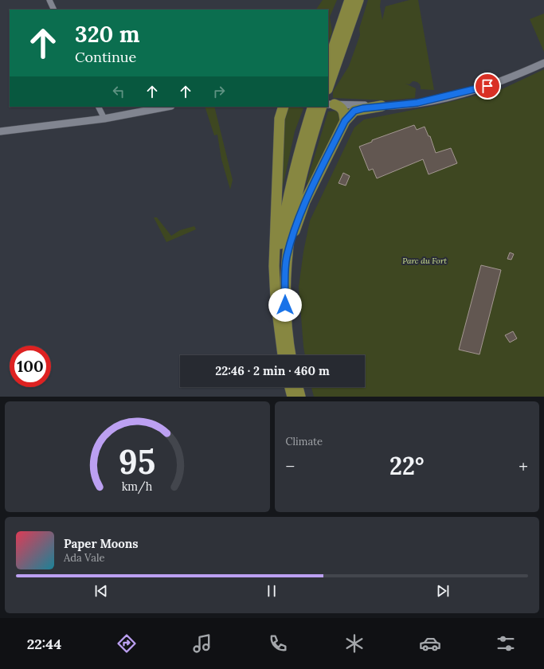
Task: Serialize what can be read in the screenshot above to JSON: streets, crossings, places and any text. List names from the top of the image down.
{
  "parks": ["Parc du Fort"],
  "page": {
    "turn": ["320 m", "Continue"],
    "limit": "100",
    "trip": "22:46 · 2 min · 460 m",
    "tile": "Climate",
    "heat": ["−", "22°", "+"],
    "song": ["Paper Moons", "Ada Vale"],
    "tabs": "22:44",
    "gauge": ["95", "km/h"]
  }
}
